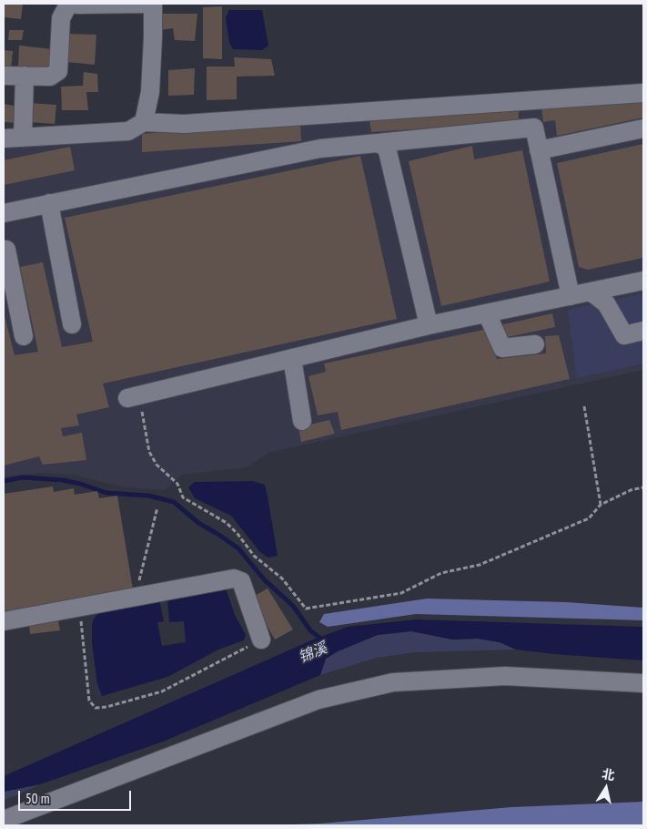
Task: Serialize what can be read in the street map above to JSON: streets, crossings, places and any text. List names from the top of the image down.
{
  "water": ["锦溪"],
  "scale_bar": "50 m",
  "north": "top"
}
